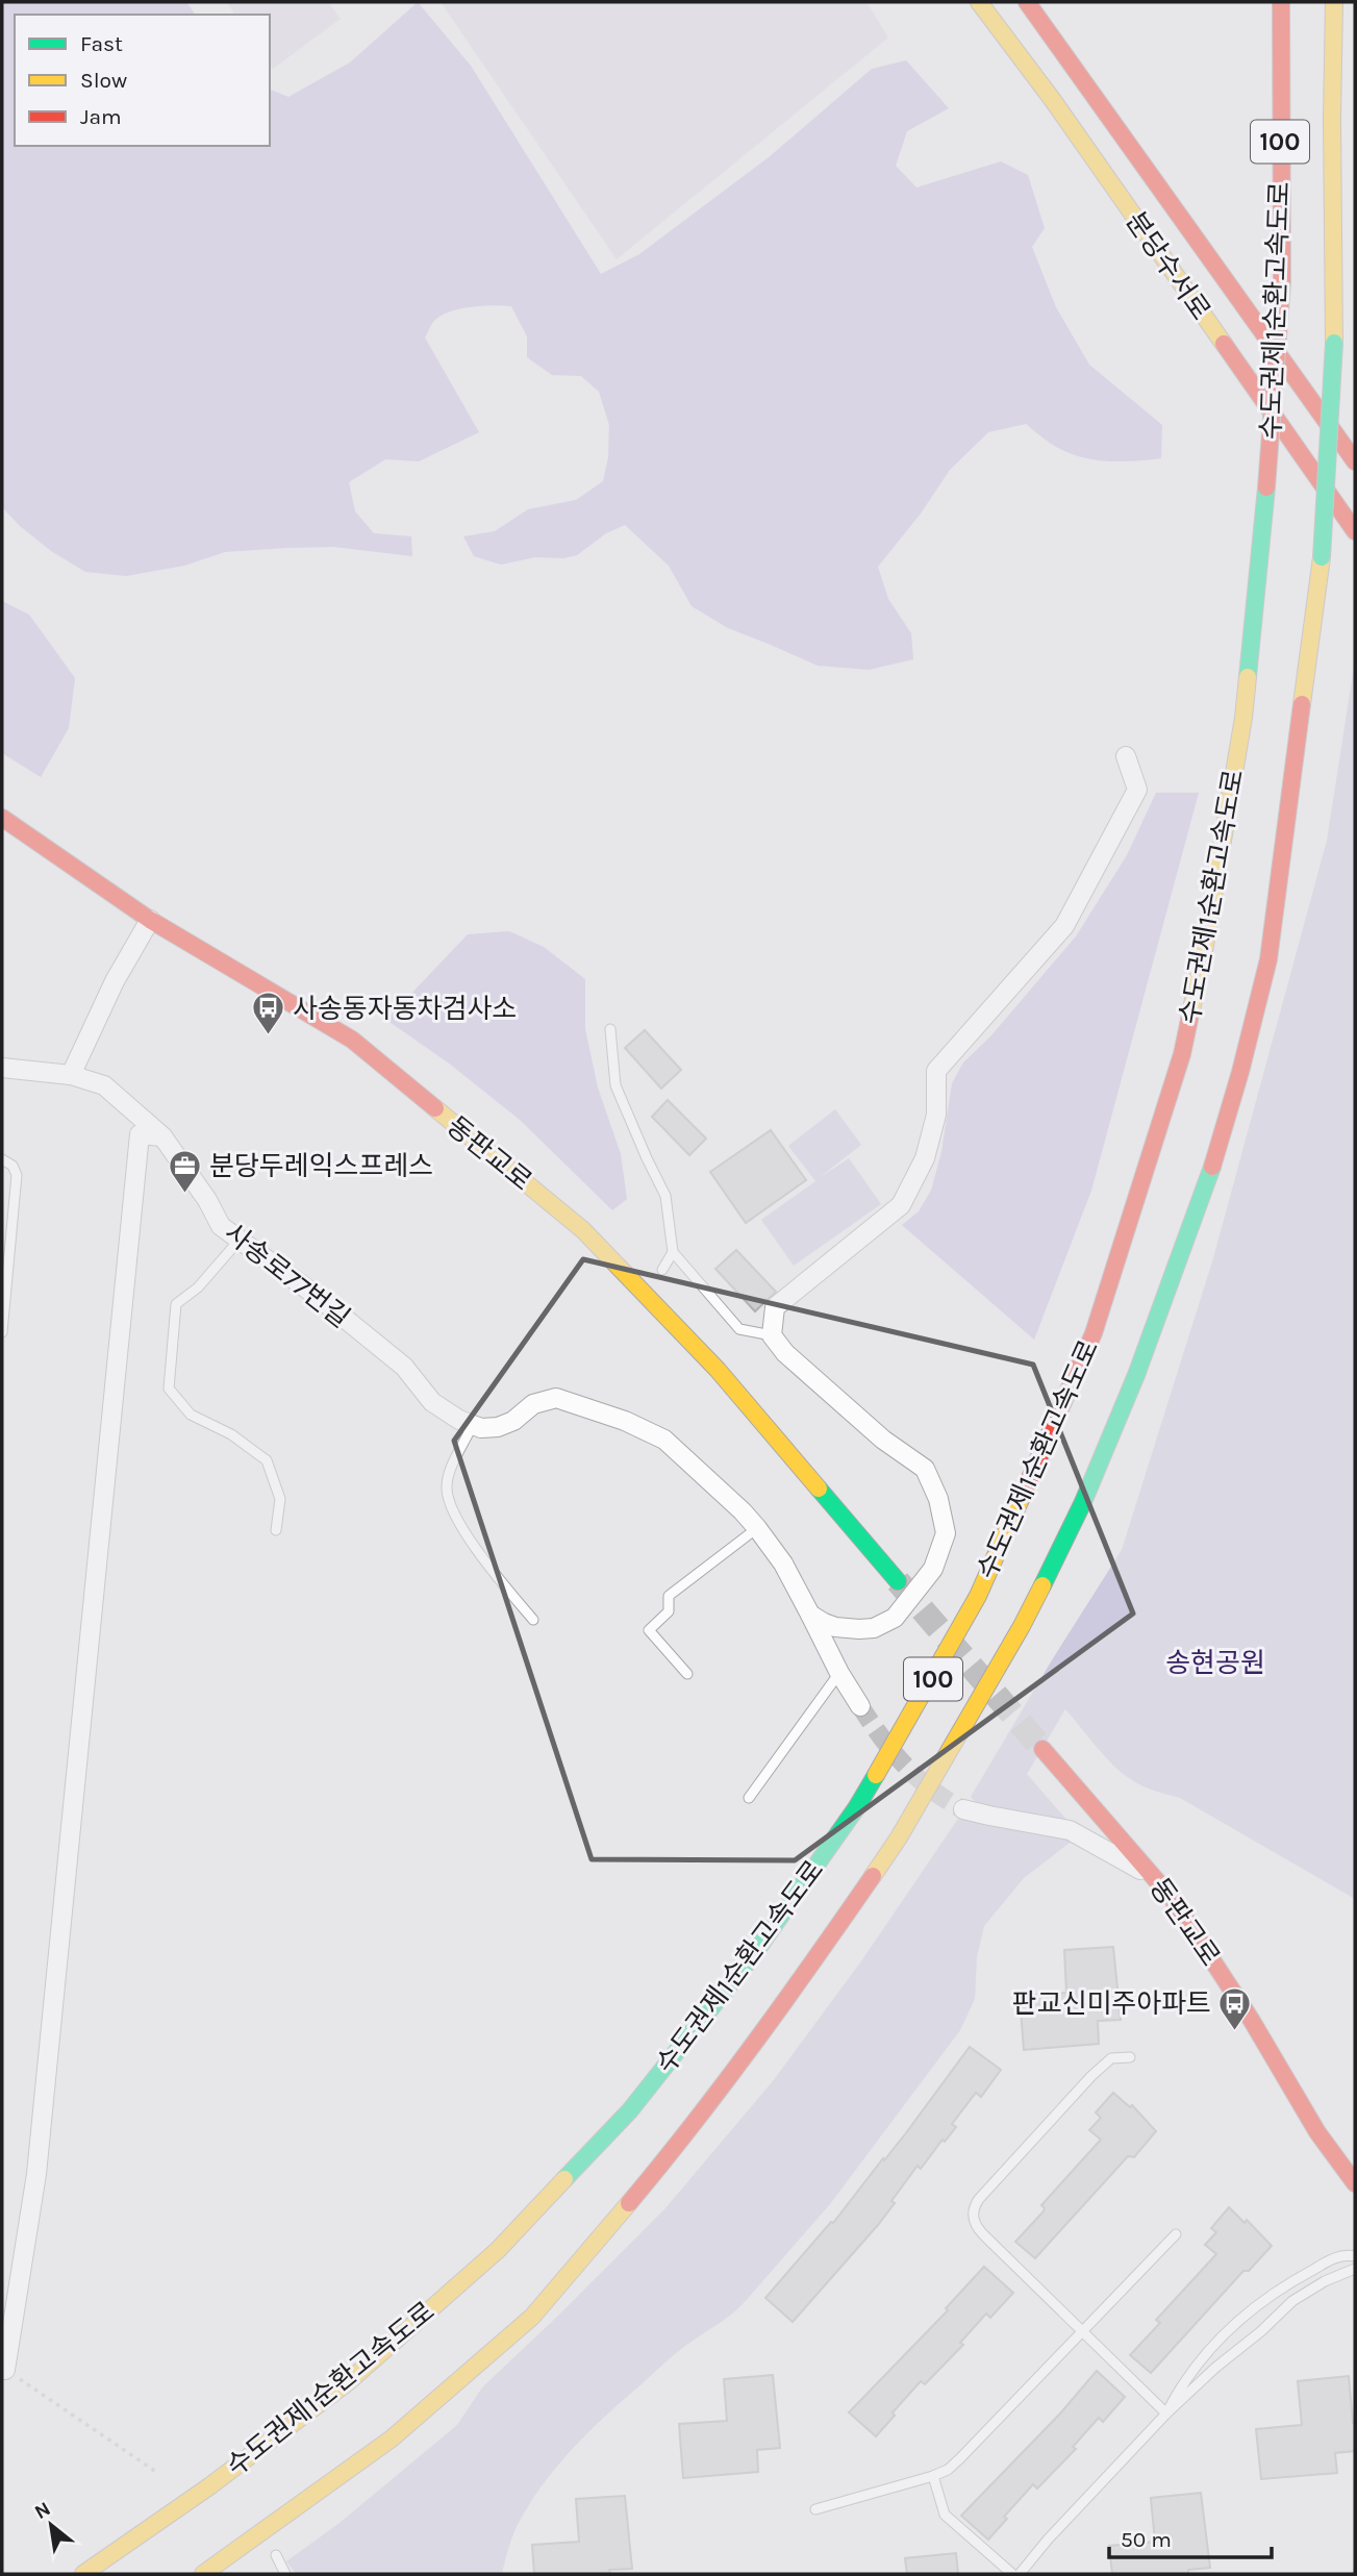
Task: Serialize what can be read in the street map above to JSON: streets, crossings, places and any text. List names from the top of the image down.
{
  "streets": {
    "main road": [
      "100",
      "분당수서로",
      "수도권제1순환고속도로",
      "동판교로"
    ],
    "street": ["사송로77번길"]
  },
  "parks": ["송현공원"],
  "places": {
    "bus stop": ["사송동자동차검사소", "판교신미주아파트"],
    "office": ["분당두레익스프레스"]
  },
  "legend": ["Fast", "Slow", "Jam"],
  "scale_bar": "50 m",
  "north": "top left"
}
